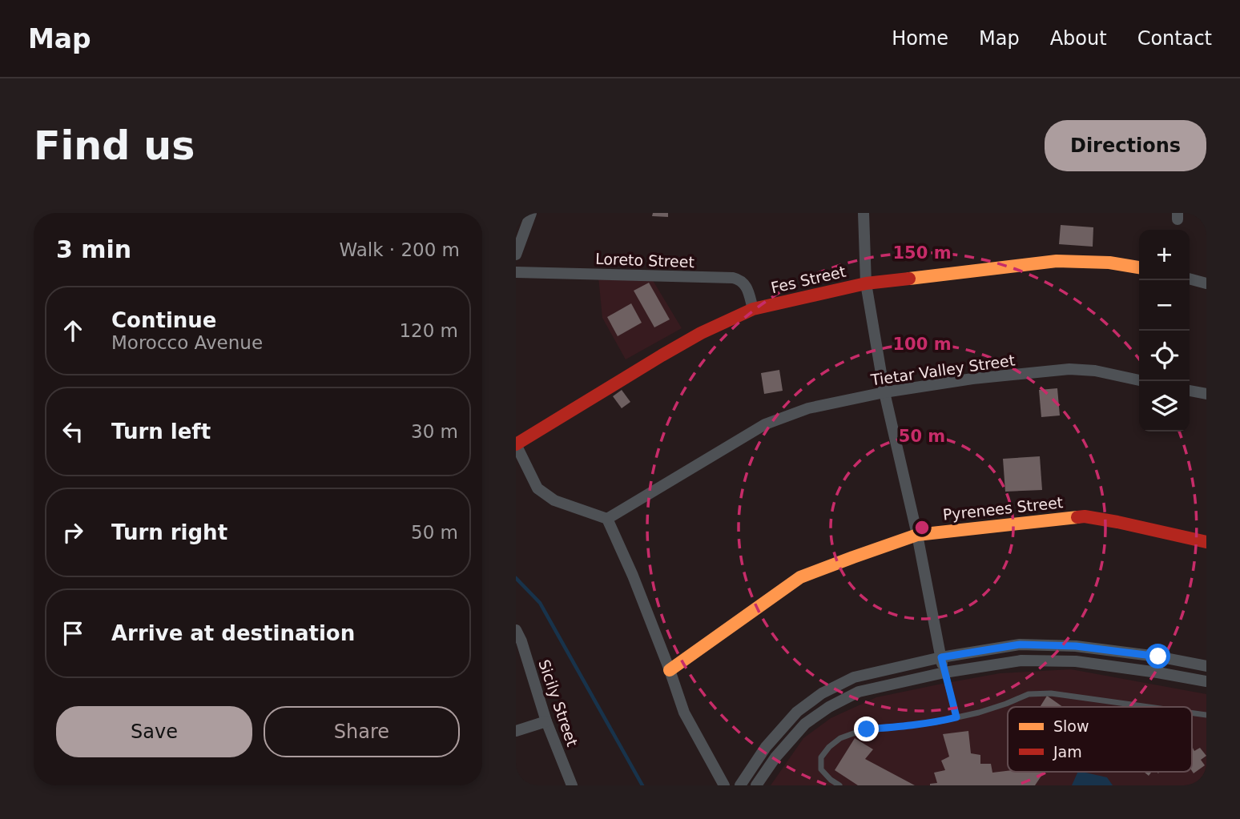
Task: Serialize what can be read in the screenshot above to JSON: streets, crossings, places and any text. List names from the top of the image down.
{
  "streets": {
    "street": [
      "Loreto Street",
      "Fes Street",
      "Tietar Valley Street",
      "Pyrenees Street",
      "Sicily Street"
    ]
  },
  "crossings": [
    ["Loreto Street", "Fes Street"]
  ],
  "legend": ["Slow", "Jam"],
  "page": {
    "header": "Map",
    "nav": [
      "Home",
      "Map",
      "About",
      "Contact"
    ],
    "buttons": [
      "Directions",
      ["Save", "Share"]
    ],
    "title": "Find us",
    "heading": ["3 min", "Walk · 200 m"],
    "map_buttons": ["+", "−"],
    "list": [
      ["Continue", "Morocco Avenue", "120 m"],
      ["Turn left", "30 m"],
      ["Turn right", "50 m"],
      "Arrive at destination"
    ]
  },
  "rings": ["150 m", "100 m", "50 m"]
}
